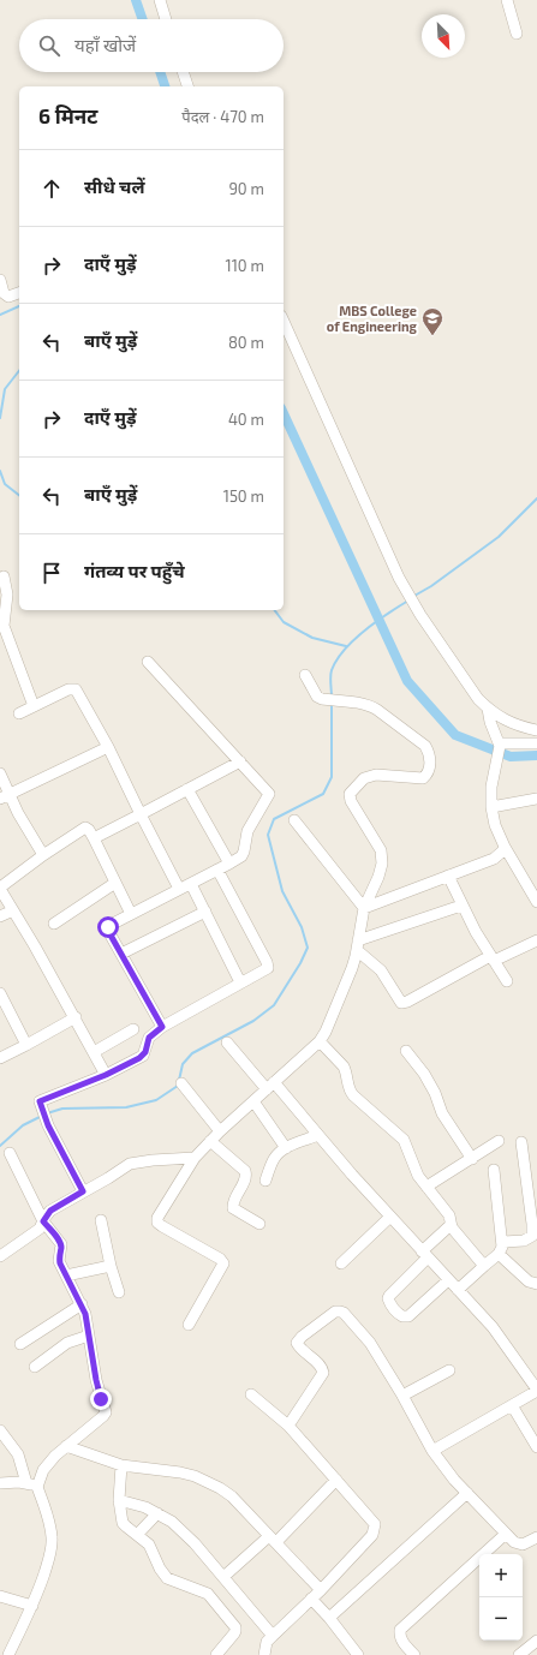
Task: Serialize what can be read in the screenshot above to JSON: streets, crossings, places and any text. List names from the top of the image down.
{
  "places": {
    "school or university": ["MBS College of Engineering"]
  },
  "north": "bottom right",
  "page": {
    "search": "यहाँ खोजें",
    "heading": ["6 मिनट", "पैदल · 470 m"],
    "list": [
      ["सीधे चलें", "90 m"],
      ["दाएँ मुड़ें", "110 m"],
      ["बाएँ मुड़ें", "80 m"],
      ["दाएँ मुड़ें", "40 m"],
      ["बाएँ मुड़ें", "150 m"],
      "गंतव्य पर पहुँचे"
    ],
    "map_buttons": ["+", "−"]
  }
}
